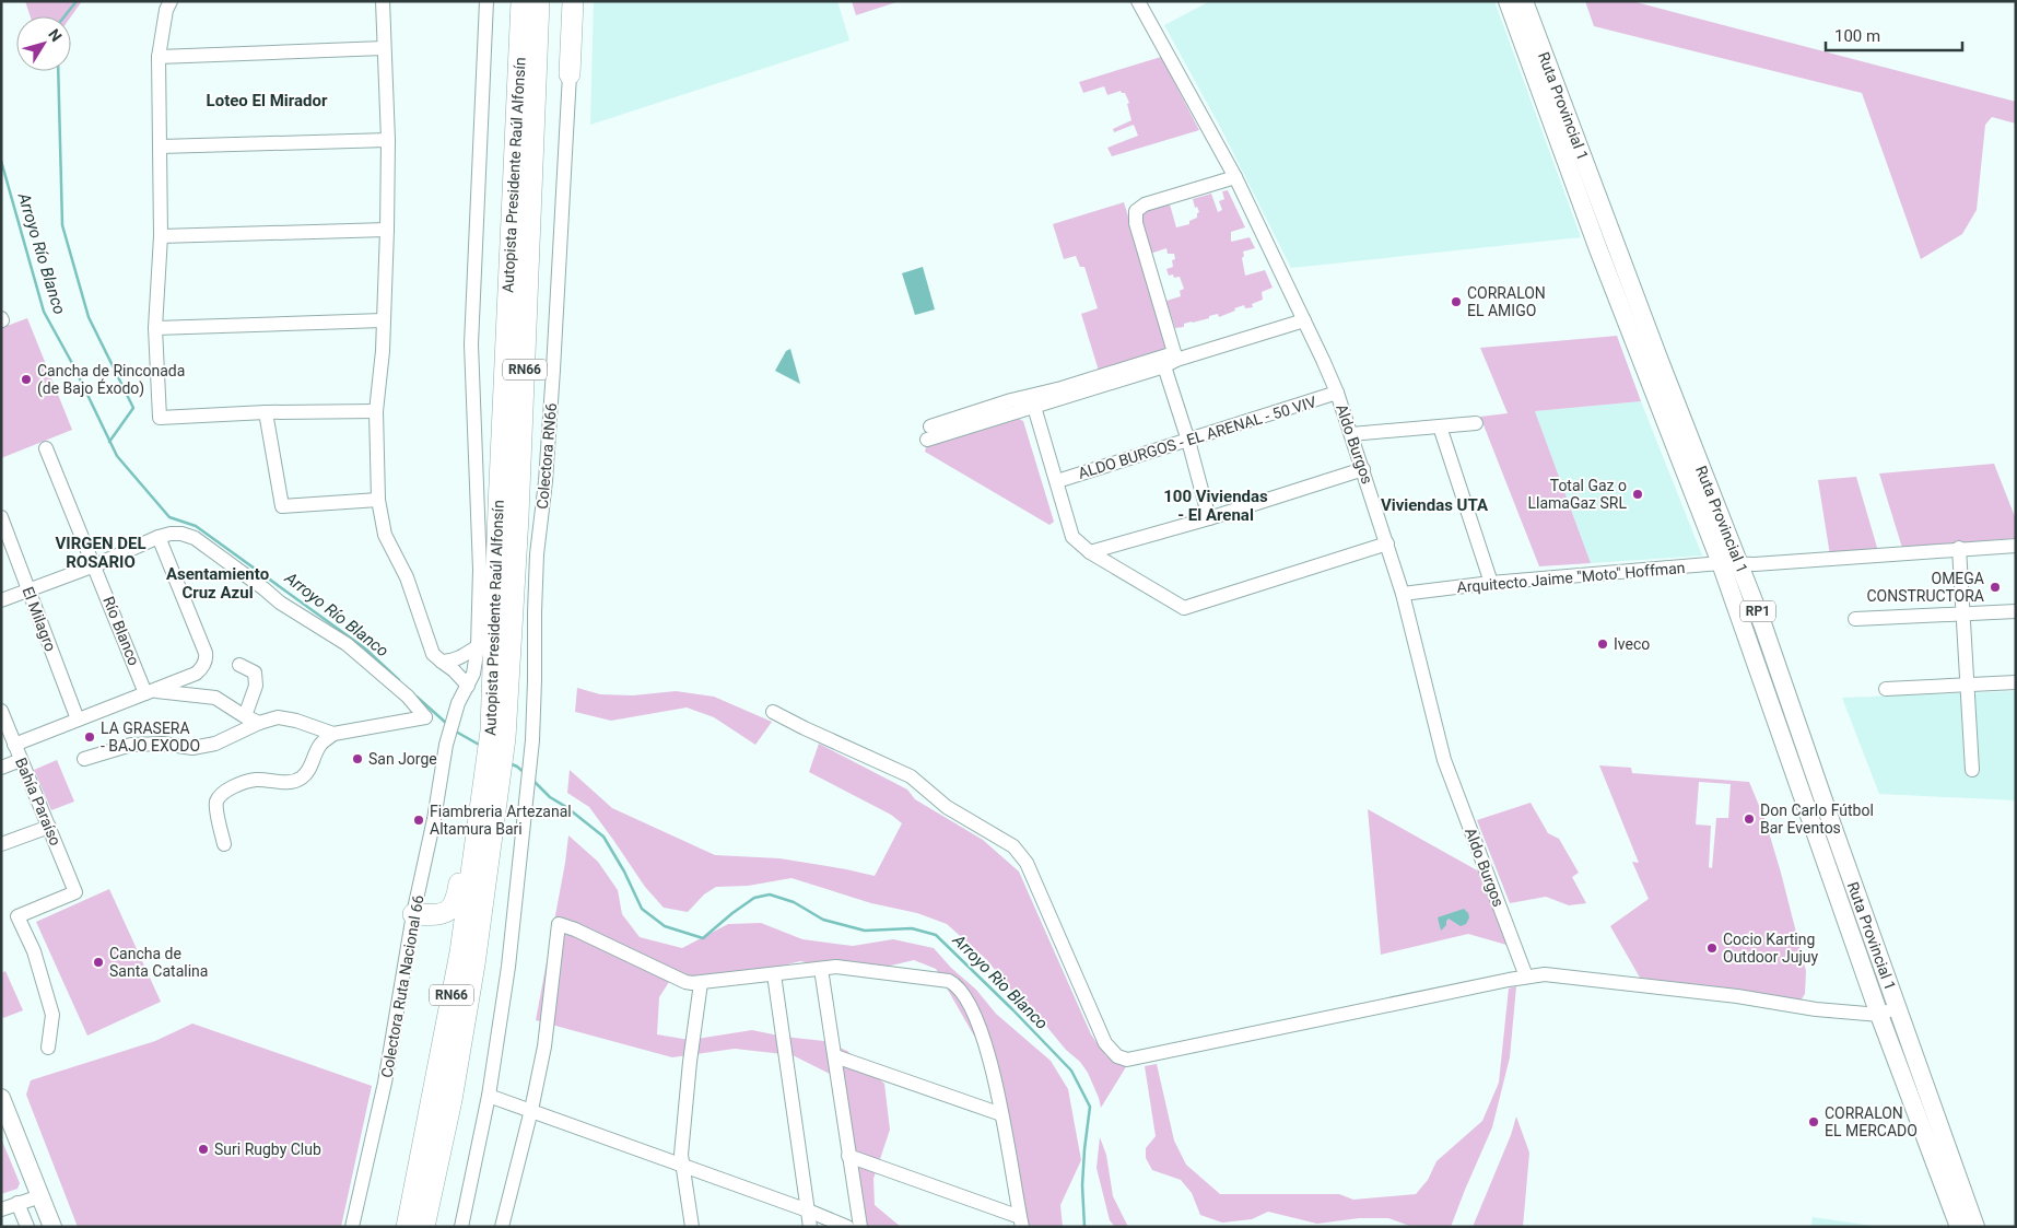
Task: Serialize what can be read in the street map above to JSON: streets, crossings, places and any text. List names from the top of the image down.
{
  "streets": {
    "highway": ["Autopista Presidente Raúl Alfonsín", "RN66"],
    "main road": ["Ruta Provincial 1", "RP1"],
    "street": [
      "ALDO BURGOS - EL ARENAL - 50 VIV",
      "Aldo Burgos",
      "Colectora RN66",
      "Arquitecto Jaime \"Moto\" Hoffman",
      "El Milagro",
      "Río Blanco",
      "Bahía Paraíso",
      "Colectora Ruta Nacional 66"
    ]
  },
  "crossings": [
    ["Ruta Provincial 1", "Arquitecto Jaime \"Moto\" Hoffman"],
    ["ALDO BURGOS - EL ARENAL - 50 VIV", "Aldo Burgos"],
    ["Aldo Burgos", "Arquitecto Jaime \"Moto\" Hoffman"]
  ],
  "districts": [
    "Loteo El Mirador",
    "100 Viviendas - El Arenal",
    "Viviendas UTA",
    "VIRGEN DEL ROSARIO",
    "Asentamiento Cruz Azul"
  ],
  "water": ["Arroyo Río Blanco", "Arroyo Rio Blanco"],
  "places": [
    "CORRALON EL AMIGO",
    "Cancha de Rinconada (de Bajo Éxodo)",
    "Total Gaz o LlamaGaz SRL",
    "OMEGA CONSTRUCTORA",
    "Iveco",
    "LA GRASERA - BAJO EXODO",
    "San Jorge",
    "Don Carlo Fútbol Bar Eventos",
    "Fiambreria Artezanal Altamura Bari",
    "Cocio Karting Outdoor Jujuy",
    "Cancha de Santa Catalina",
    "CORRALON EL MERCADO",
    "Suri Rugby Club"
  ],
  "scale_bar": "100 m",
  "north": "top right"
}
